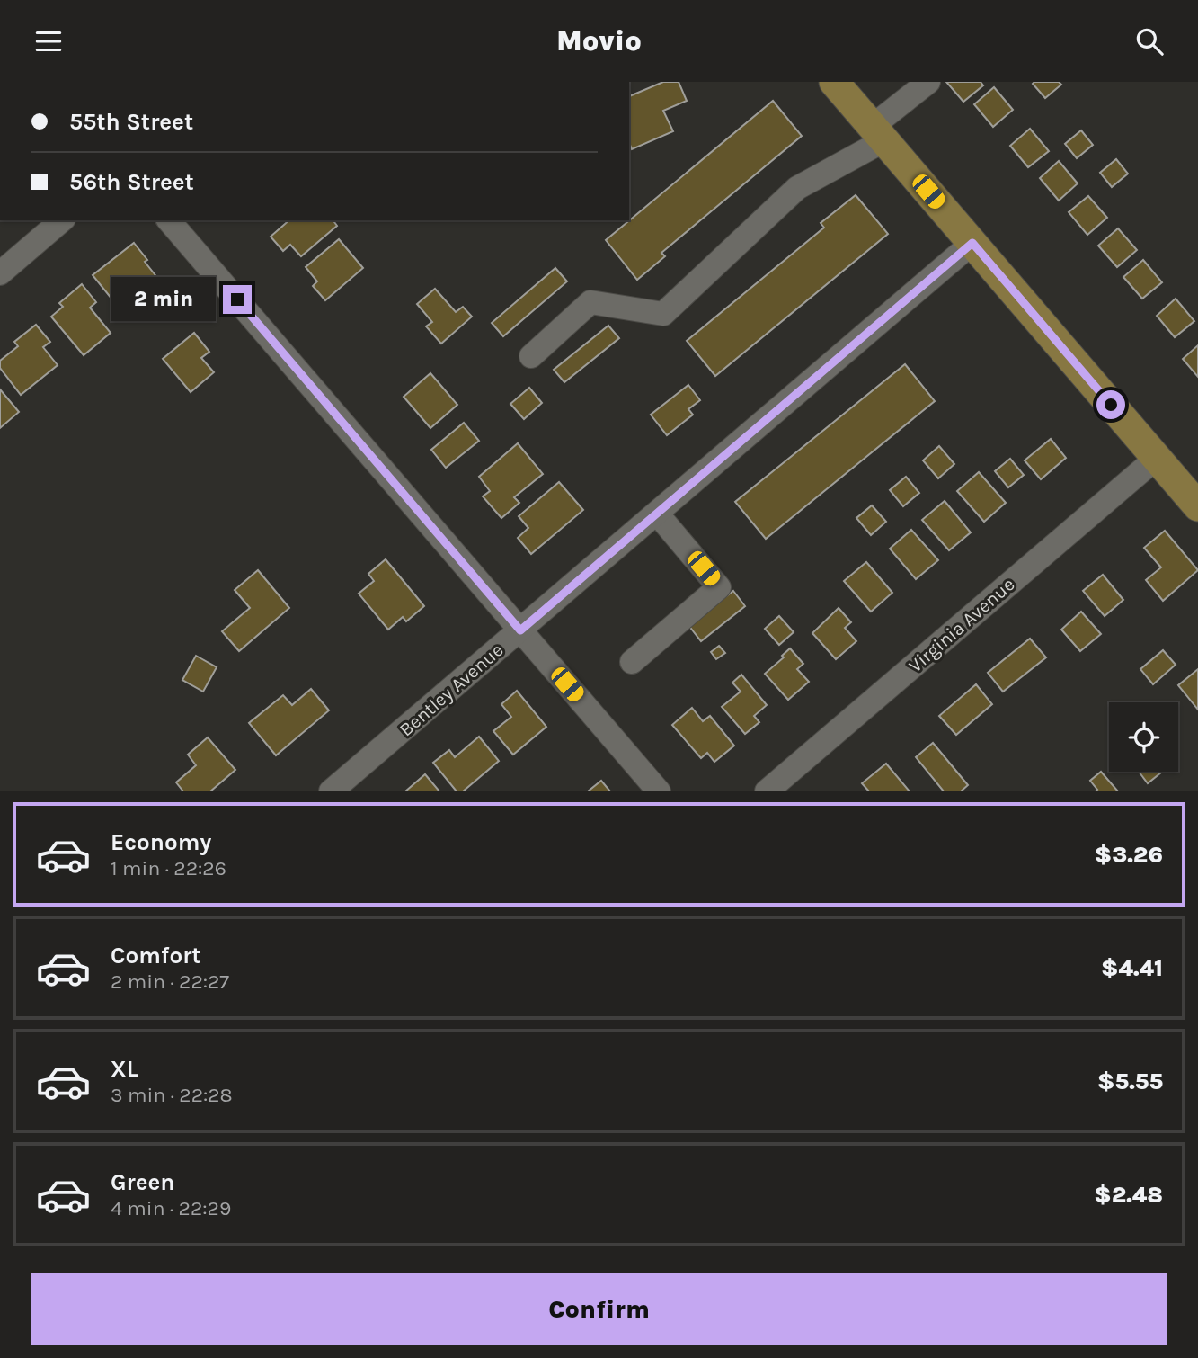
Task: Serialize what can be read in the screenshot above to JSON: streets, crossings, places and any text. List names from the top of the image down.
{
  "streets": {
    "street": ["Virginia Avenue", "Bentley Avenue"]
  },
  "page": {
    "header": "Movio",
    "banner": ["55th Street", "56th Street"],
    "bubble": "2 min",
    "list": [
      {
        "name": "Economy",
        "note": "1 min · 22:26",
        "value": "$3.26"
      },
      {
        "name": "Comfort",
        "note": "2 min · 22:27",
        "value": "$4.41"
      },
      {
        "name": "XL",
        "note": "3 min · 22:28",
        "value": "$5.55"
      },
      {
        "name": "Green",
        "note": "4 min · 22:29",
        "value": "$2.48"
      }
    ],
    "buttons": "Confirm"
  }
}
